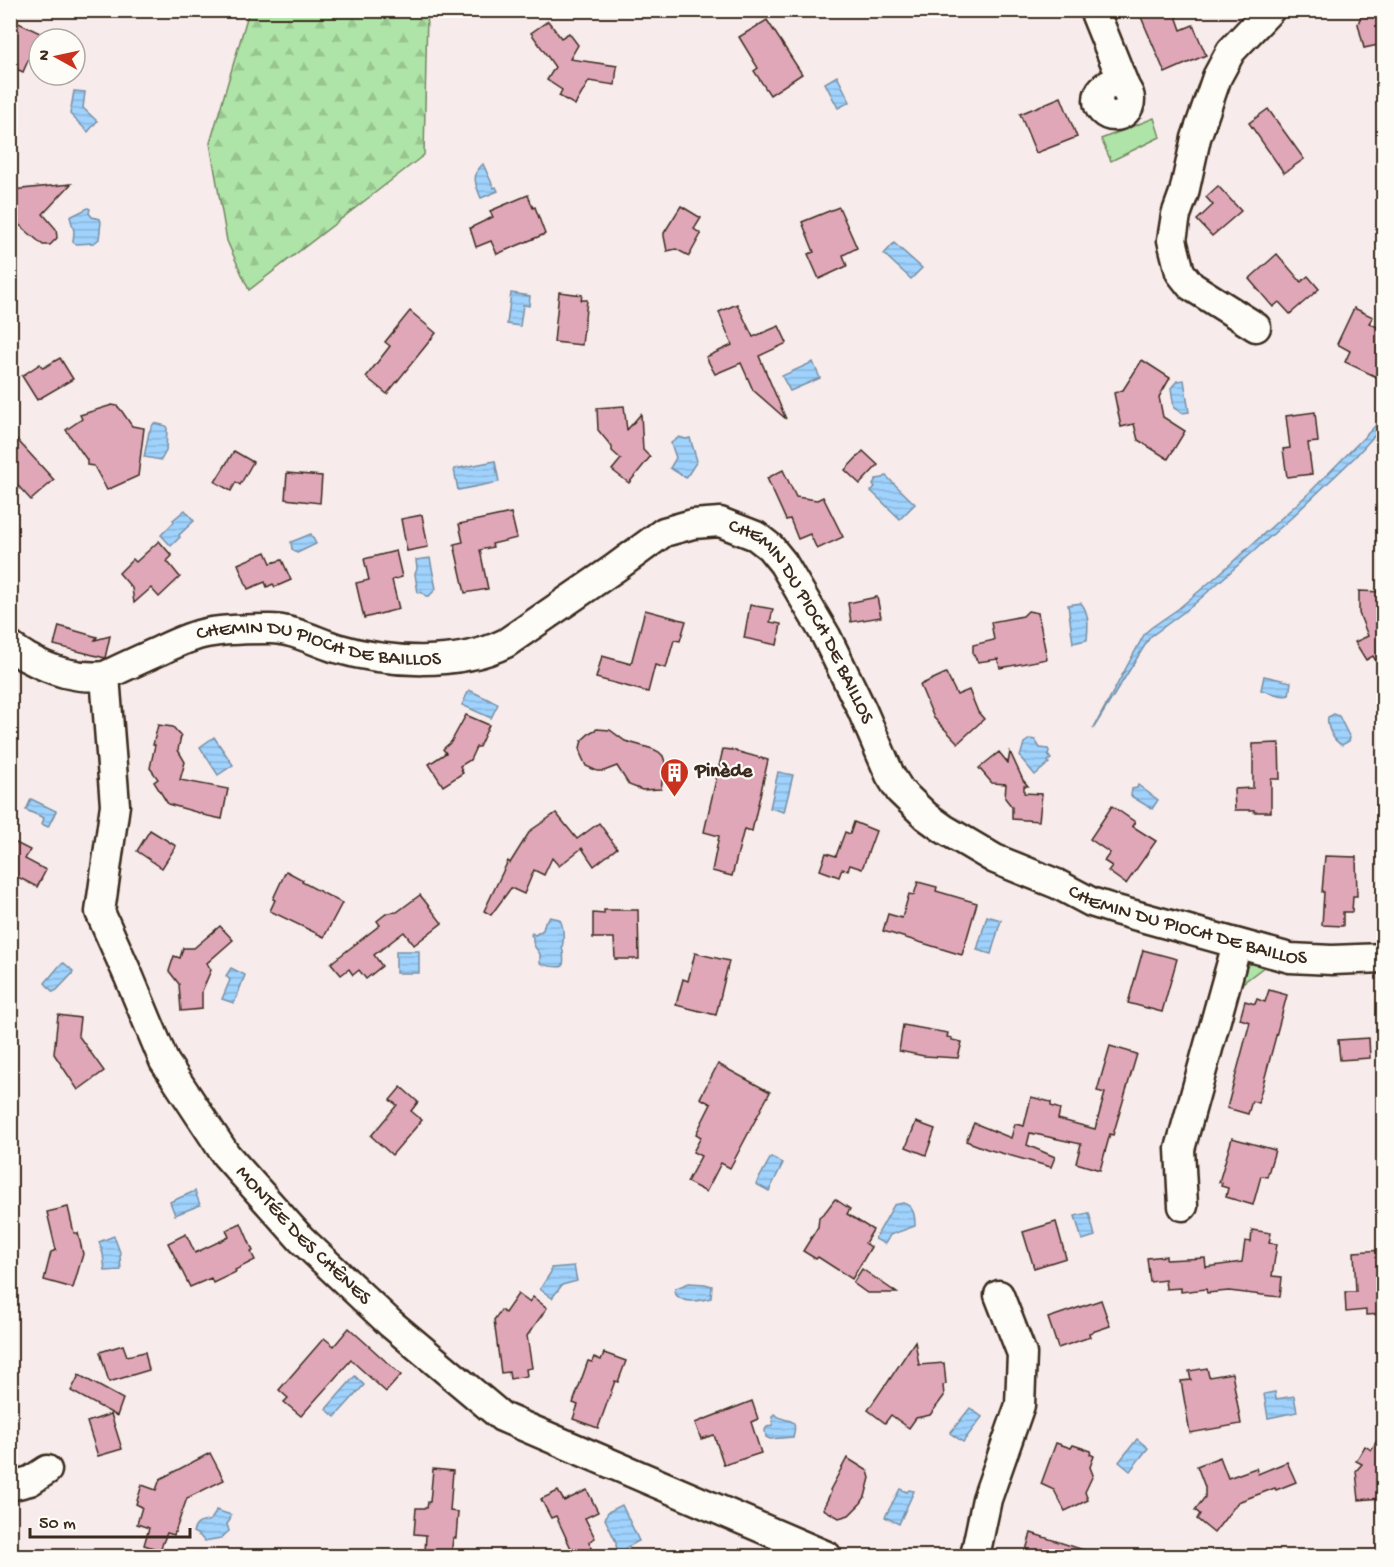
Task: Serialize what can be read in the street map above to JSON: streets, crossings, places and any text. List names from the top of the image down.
{
  "streets": {
    "street": ["CHEMIN DU PIOCH DE BAILLOS", "MONTÉE DES CHÊNES"]
  },
  "crossings": [
    ["CHEMIN DU PIOCH DE BAILLOS", "MONTÉE DES CHÊNES"]
  ],
  "places": {
    "building": ["Pinède"]
  },
  "scale_bar": "50 m",
  "north": "left"
}
